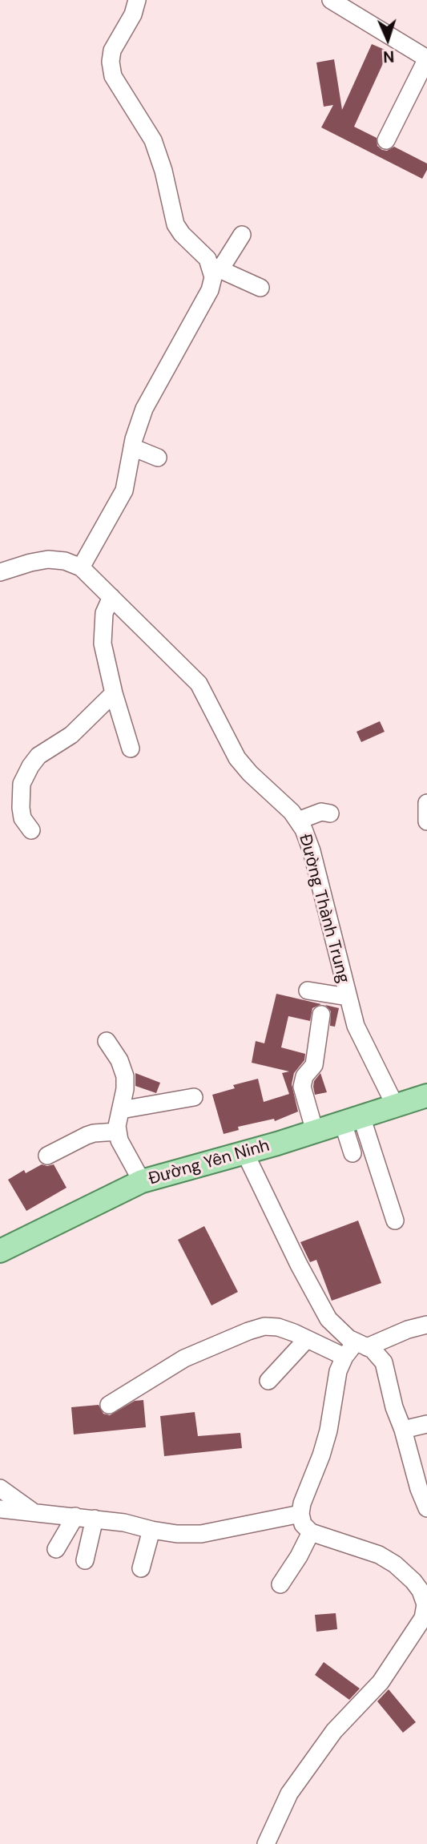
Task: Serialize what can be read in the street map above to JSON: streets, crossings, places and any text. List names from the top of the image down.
{
  "streets": {
    "main road": ["Đường Yên Ninh"],
    "street": ["Đường Thành Trung"]
  },
  "crossings": [
    ["Đường Thành Trung", "Đường Yên Ninh"]
  ],
  "north": "bottom"
}
